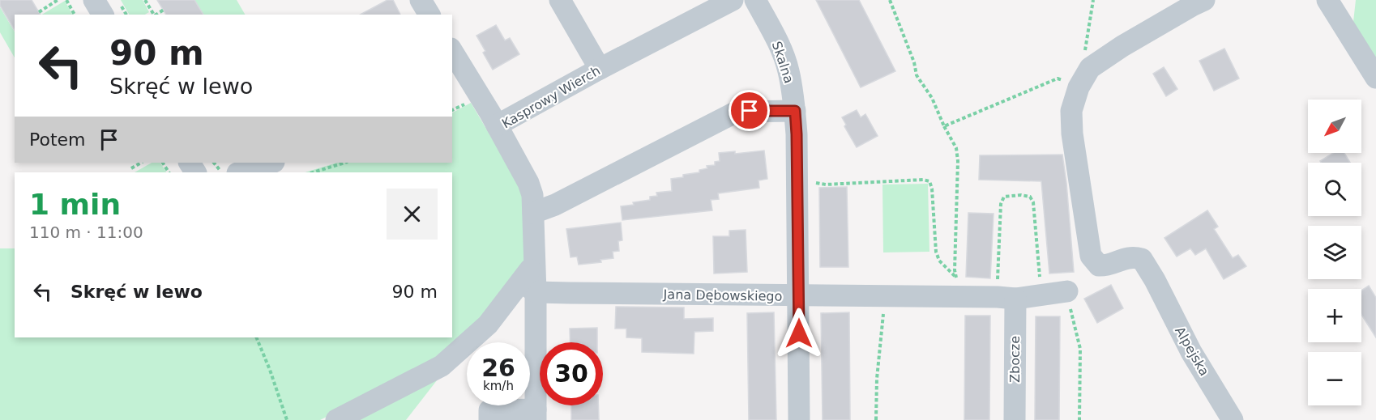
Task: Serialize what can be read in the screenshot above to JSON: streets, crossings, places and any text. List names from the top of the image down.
{
  "streets": {
    "street": [
      "Skalna",
      "Kasprowy Wierch",
      "Jana Dębowskiego",
      "Alpejska",
      "Zbocze"
    ]
  },
  "crossings": [
    ["Skalna", "Jana Dębowskiego"],
    ["Kasprowy Wierch", "Jana Dębowskiego"],
    ["Jana Dębowskiego", "Zbocze"]
  ],
  "north": "bottom left",
  "page": {
    "turn": ["90 m", "Skręć w lewo"],
    "map_buttons": ["+", "−"],
    "then": "Potem",
    "heading": ["1 min", "110 m · 11:00"],
    "list": [
      {
        "name": "Skręć w lewo",
        "value": "90 m"
      }
    ],
    "speed": "26 km/h",
    "limit": "30"
  }
}
